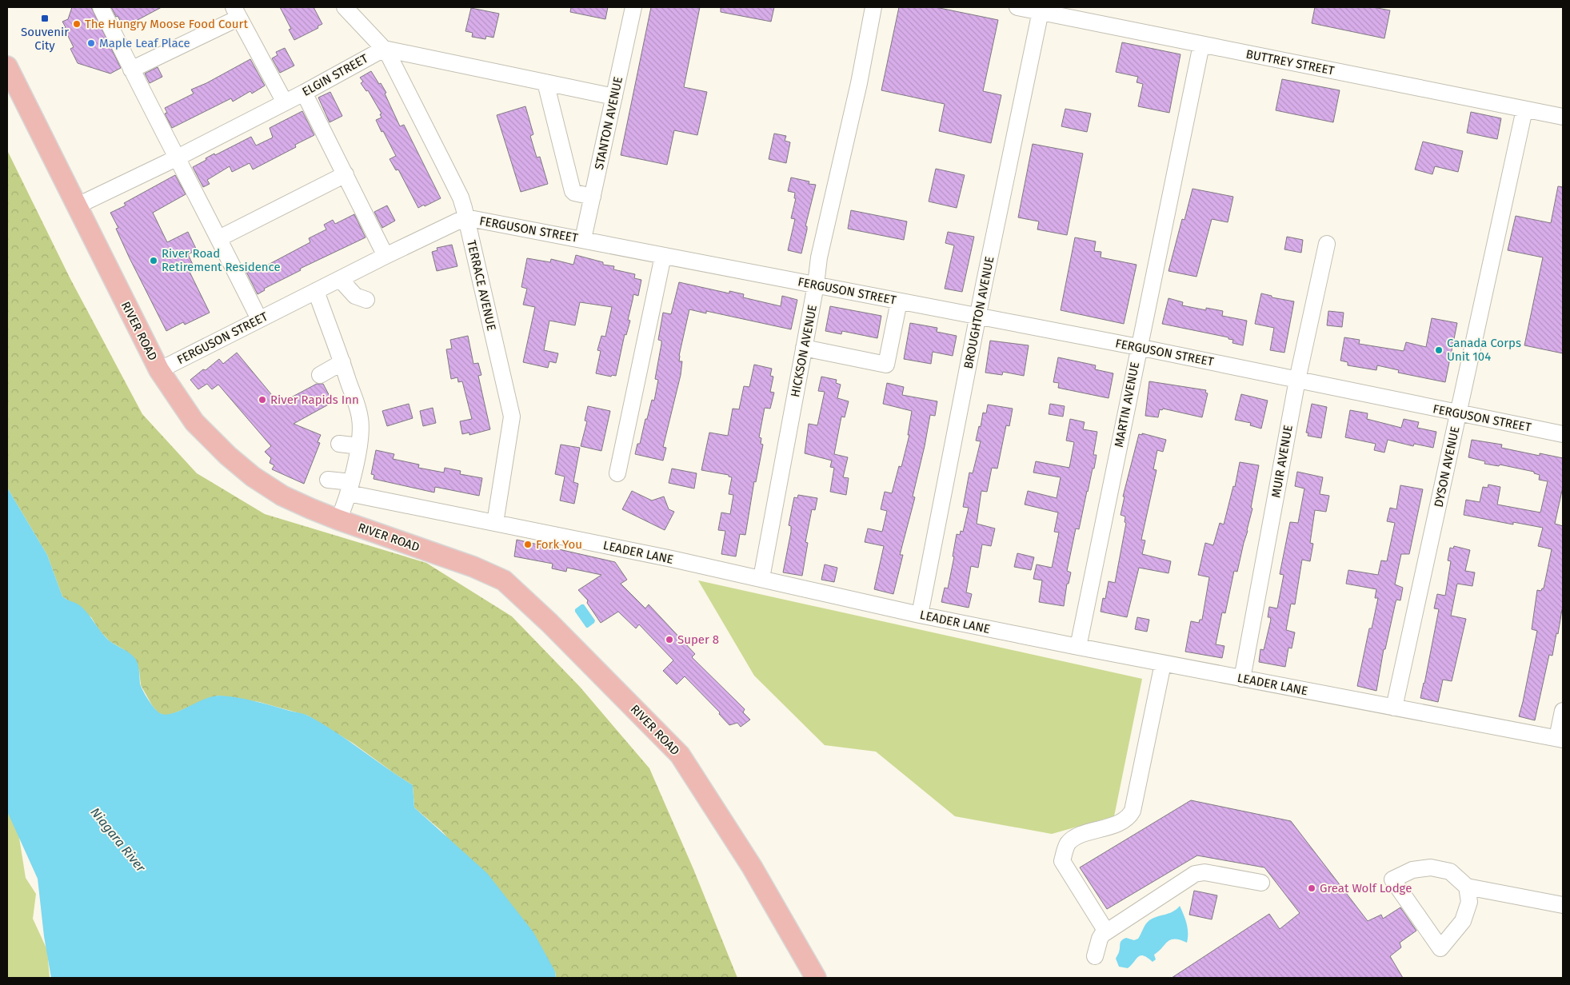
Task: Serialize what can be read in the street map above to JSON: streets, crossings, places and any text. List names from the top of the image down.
{
  "streets": {
    "main road": ["RIVER ROAD"],
    "street": [
      "BUTTREY STREET",
      "ELGIN STREET",
      "STANTON AVENUE",
      "FERGUSON STREET",
      "TERRACE AVENUE",
      "BROUGHTON AVENUE",
      "HICKSON AVENUE",
      "MARTIN AVENUE",
      "MUIR AVENUE",
      "DYSON AVENUE",
      "LEADER LANE"
    ]
  },
  "crossings": [
    ["BUTTREY STREET", "BROUGHTON AVENUE"],
    ["BUTTREY STREET", "MARTIN AVENUE"],
    ["BUTTREY STREET", "DYSON AVENUE"],
    ["ELGIN STREET", "TERRACE AVENUE"],
    ["ELGIN STREET", "RIVER ROAD"],
    ["STANTON AVENUE", "FERGUSON STREET"],
    ["FERGUSON STREET", "TERRACE AVENUE"],
    ["FERGUSON STREET", "BROUGHTON AVENUE"],
    ["FERGUSON STREET", "RIVER ROAD"],
    ["FERGUSON STREET", "HICKSON AVENUE"],
    ["FERGUSON STREET", "MARTIN AVENUE"],
    ["FERGUSON STREET", "MUIR AVENUE"],
    ["FERGUSON STREET", "DYSON AVENUE"],
    ["TERRACE AVENUE", "LEADER LANE"],
    ["BROUGHTON AVENUE", "LEADER LANE"],
    ["HICKSON AVENUE", "LEADER LANE"],
    ["MARTIN AVENUE", "LEADER LANE"],
    ["MUIR AVENUE", "LEADER LANE"],
    ["DYSON AVENUE", "LEADER LANE"]
  ],
  "water": ["Niagara River"],
  "places": {
    "transit": ["Souvenir City"],
    "other": [
      "The Hungry Moose Food Court",
      "Maple Leaf Place",
      "River Road Retirement Residence",
      "Canada Corps Unit 104",
      "River Rapids Inn",
      "Fork You",
      "Super 8",
      "Great Wolf Lodge"
    ]
  }
}
